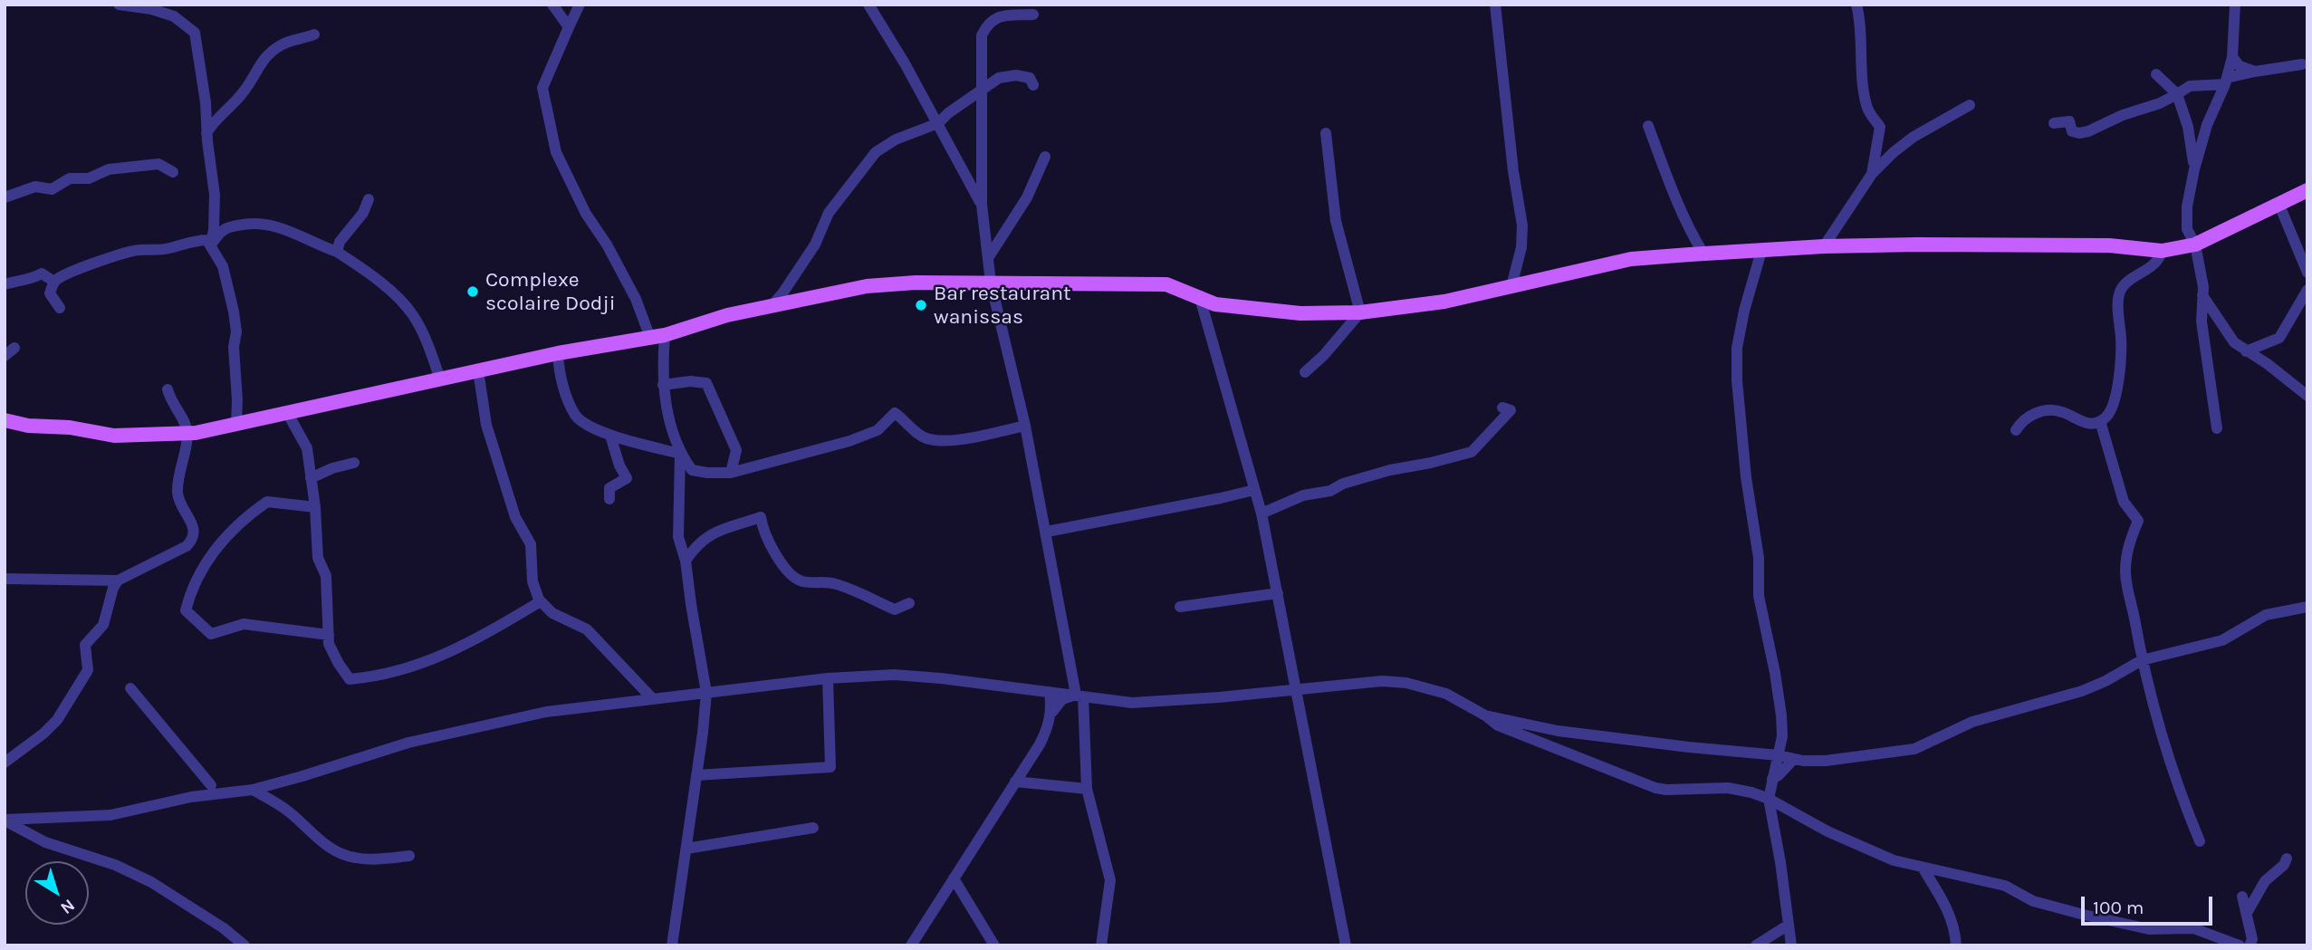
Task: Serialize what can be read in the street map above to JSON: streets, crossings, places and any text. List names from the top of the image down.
{
  "places": ["Complexe scolaire Dodji", "Bar restaurant wanissas"],
  "scale_bar": "100 m",
  "north": "bottom right"
}
